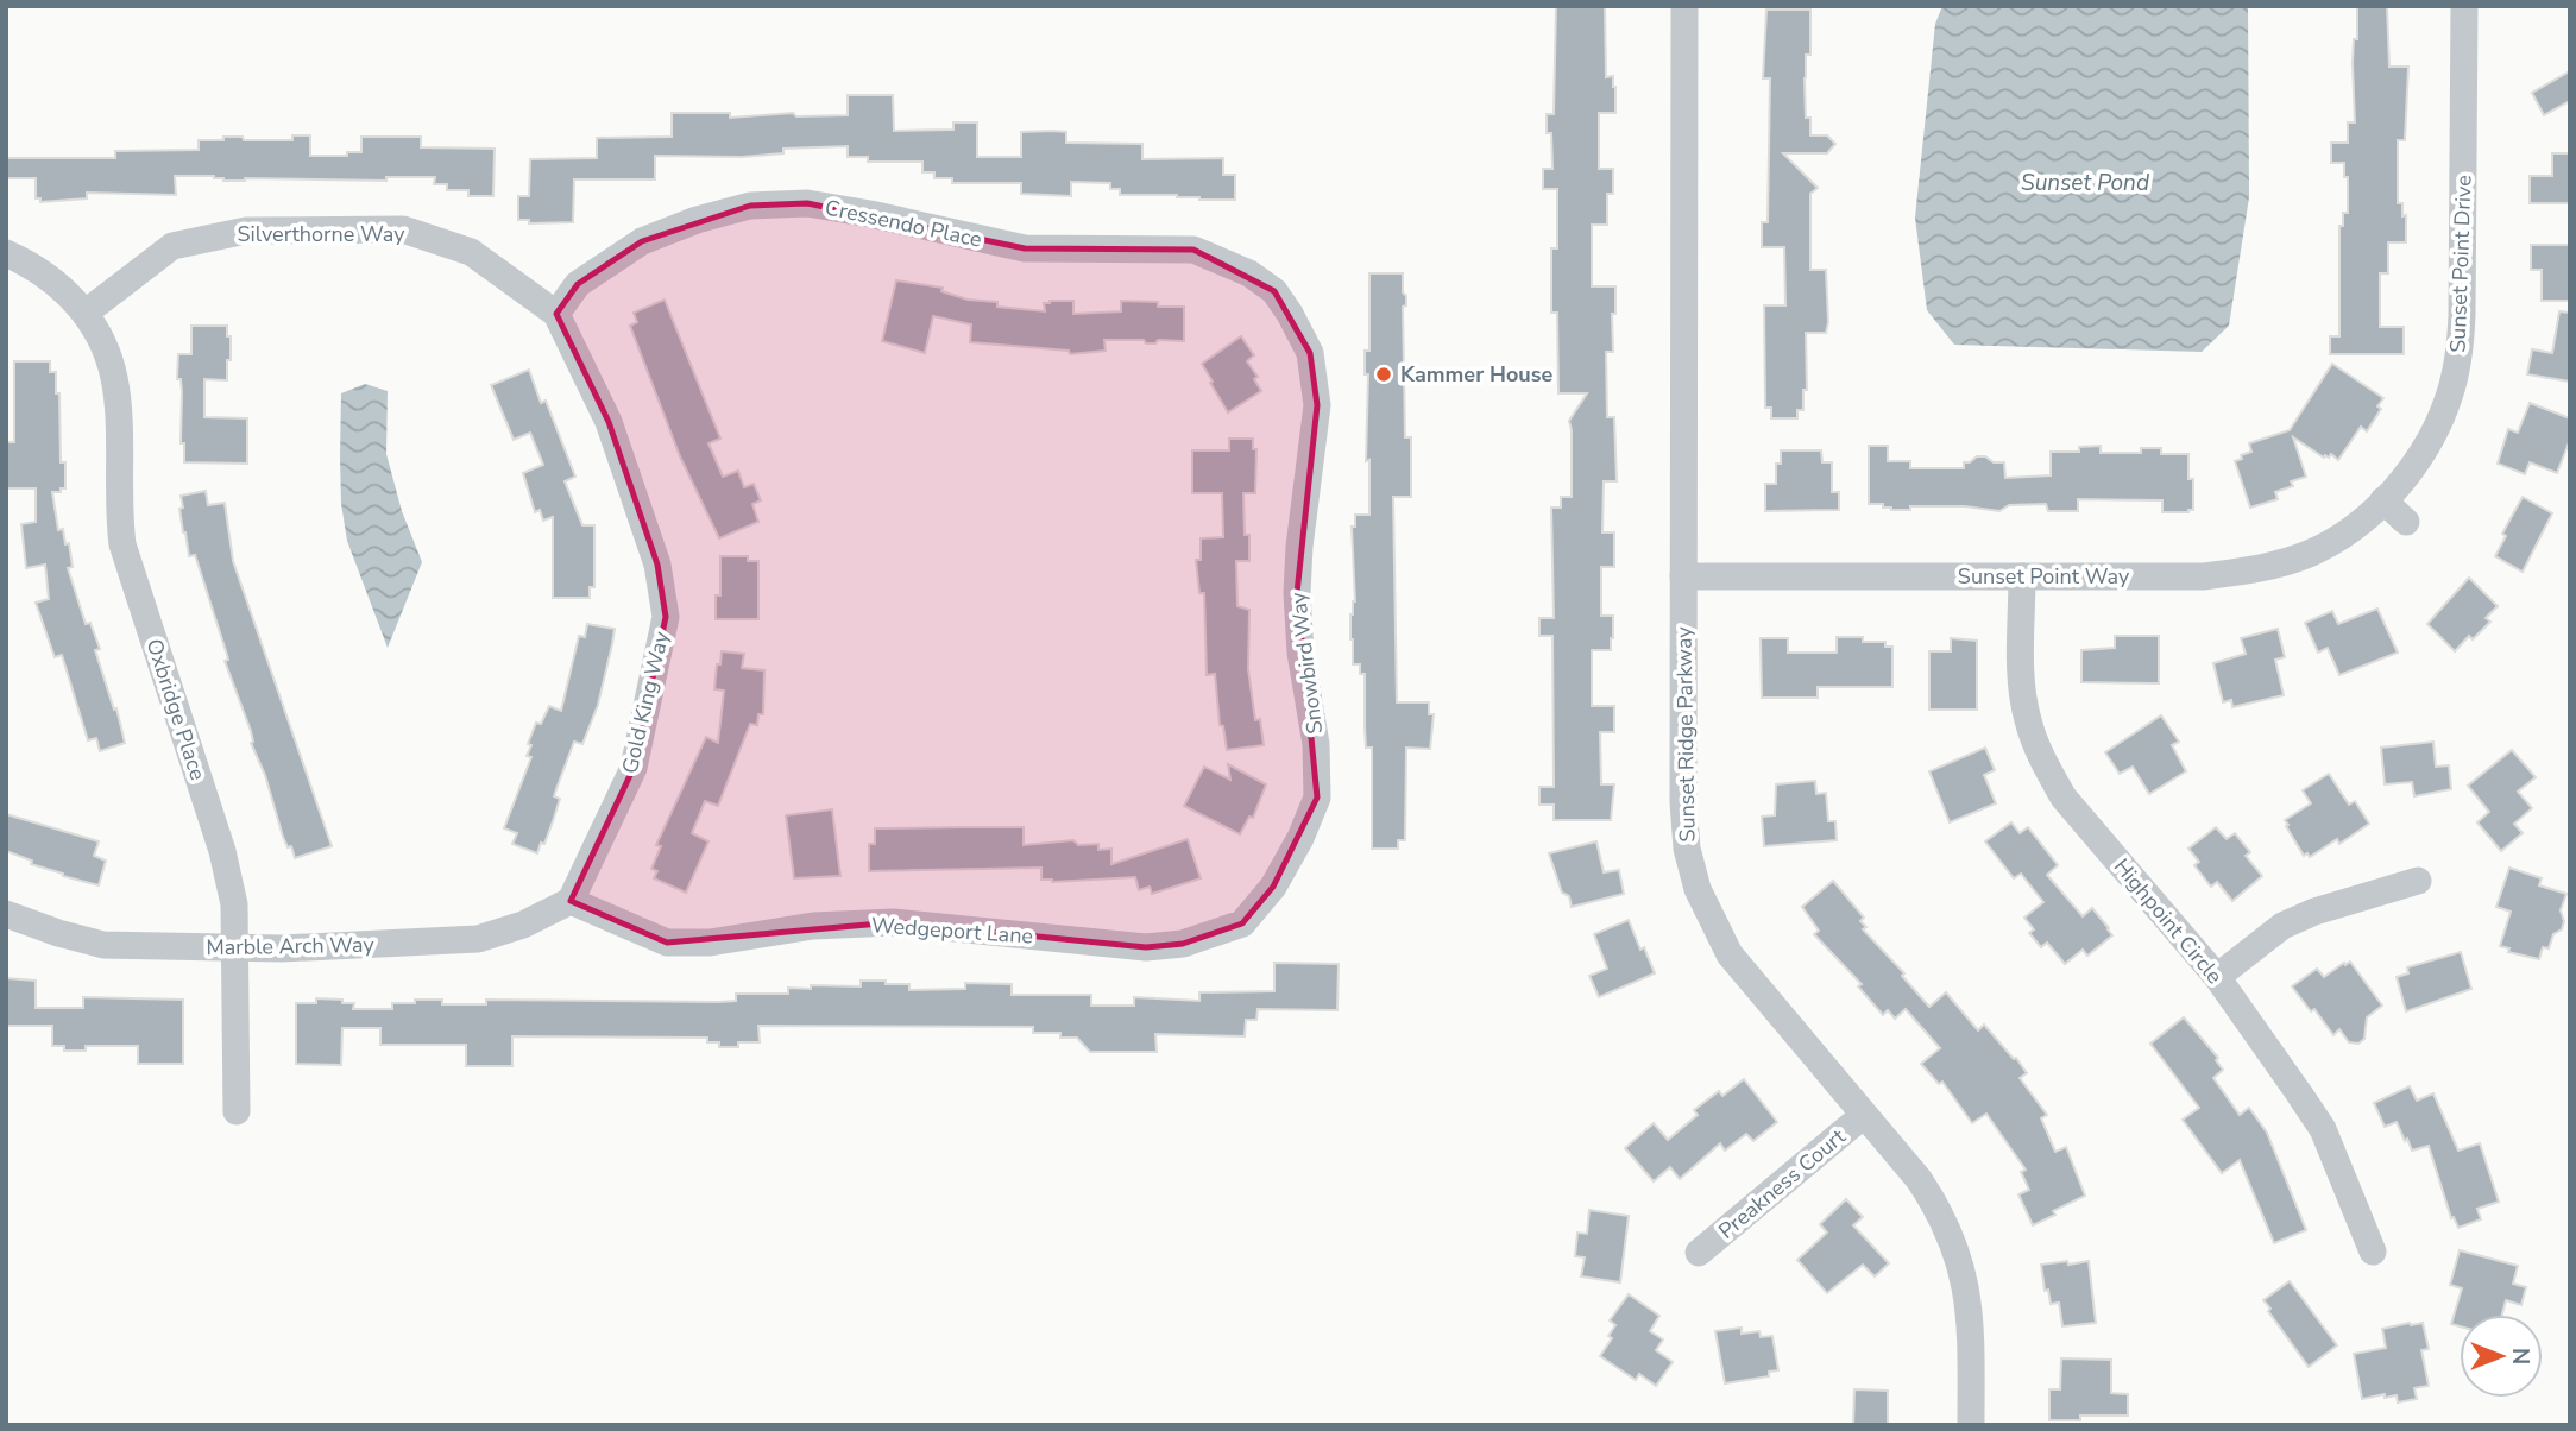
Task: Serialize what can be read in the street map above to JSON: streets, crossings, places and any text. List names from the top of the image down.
{
  "streets": {
    "street": [
      "Cressendo Place",
      "Silverthorne Way",
      "Sunset Point Drive",
      "Sunset Point Way",
      "Snowbird Way",
      "Gold King Way",
      "Oxbridge Place",
      "Sunset Ridge Parkway",
      "Highpoint Circle",
      "Wedgeport Lane",
      "Marble Arch Way",
      "Preakness Court"
    ]
  },
  "crossings": [
    ["Cressendo Place", "Silverthorne Way"],
    ["Cressendo Place", "Snowbird Way"],
    ["Cressendo Place", "Gold King Way"],
    ["Silverthorne Way", "Gold King Way"],
    ["Silverthorne Way", "Oxbridge Place"],
    ["Sunset Point Drive", "Sunset Point Way"],
    ["Sunset Point Way", "Sunset Ridge Parkway"],
    ["Sunset Point Way", "Highpoint Circle"],
    ["Snowbird Way", "Wedgeport Lane"],
    ["Gold King Way", "Wedgeport Lane"],
    ["Gold King Way", "Marble Arch Way"],
    ["Oxbridge Place", "Marble Arch Way"],
    ["Sunset Ridge Parkway", "Preakness Court"],
    ["Wedgeport Lane", "Marble Arch Way"]
  ],
  "water": ["Sunset Pond"],
  "places": ["Kammer House"],
  "north": "right"
}
